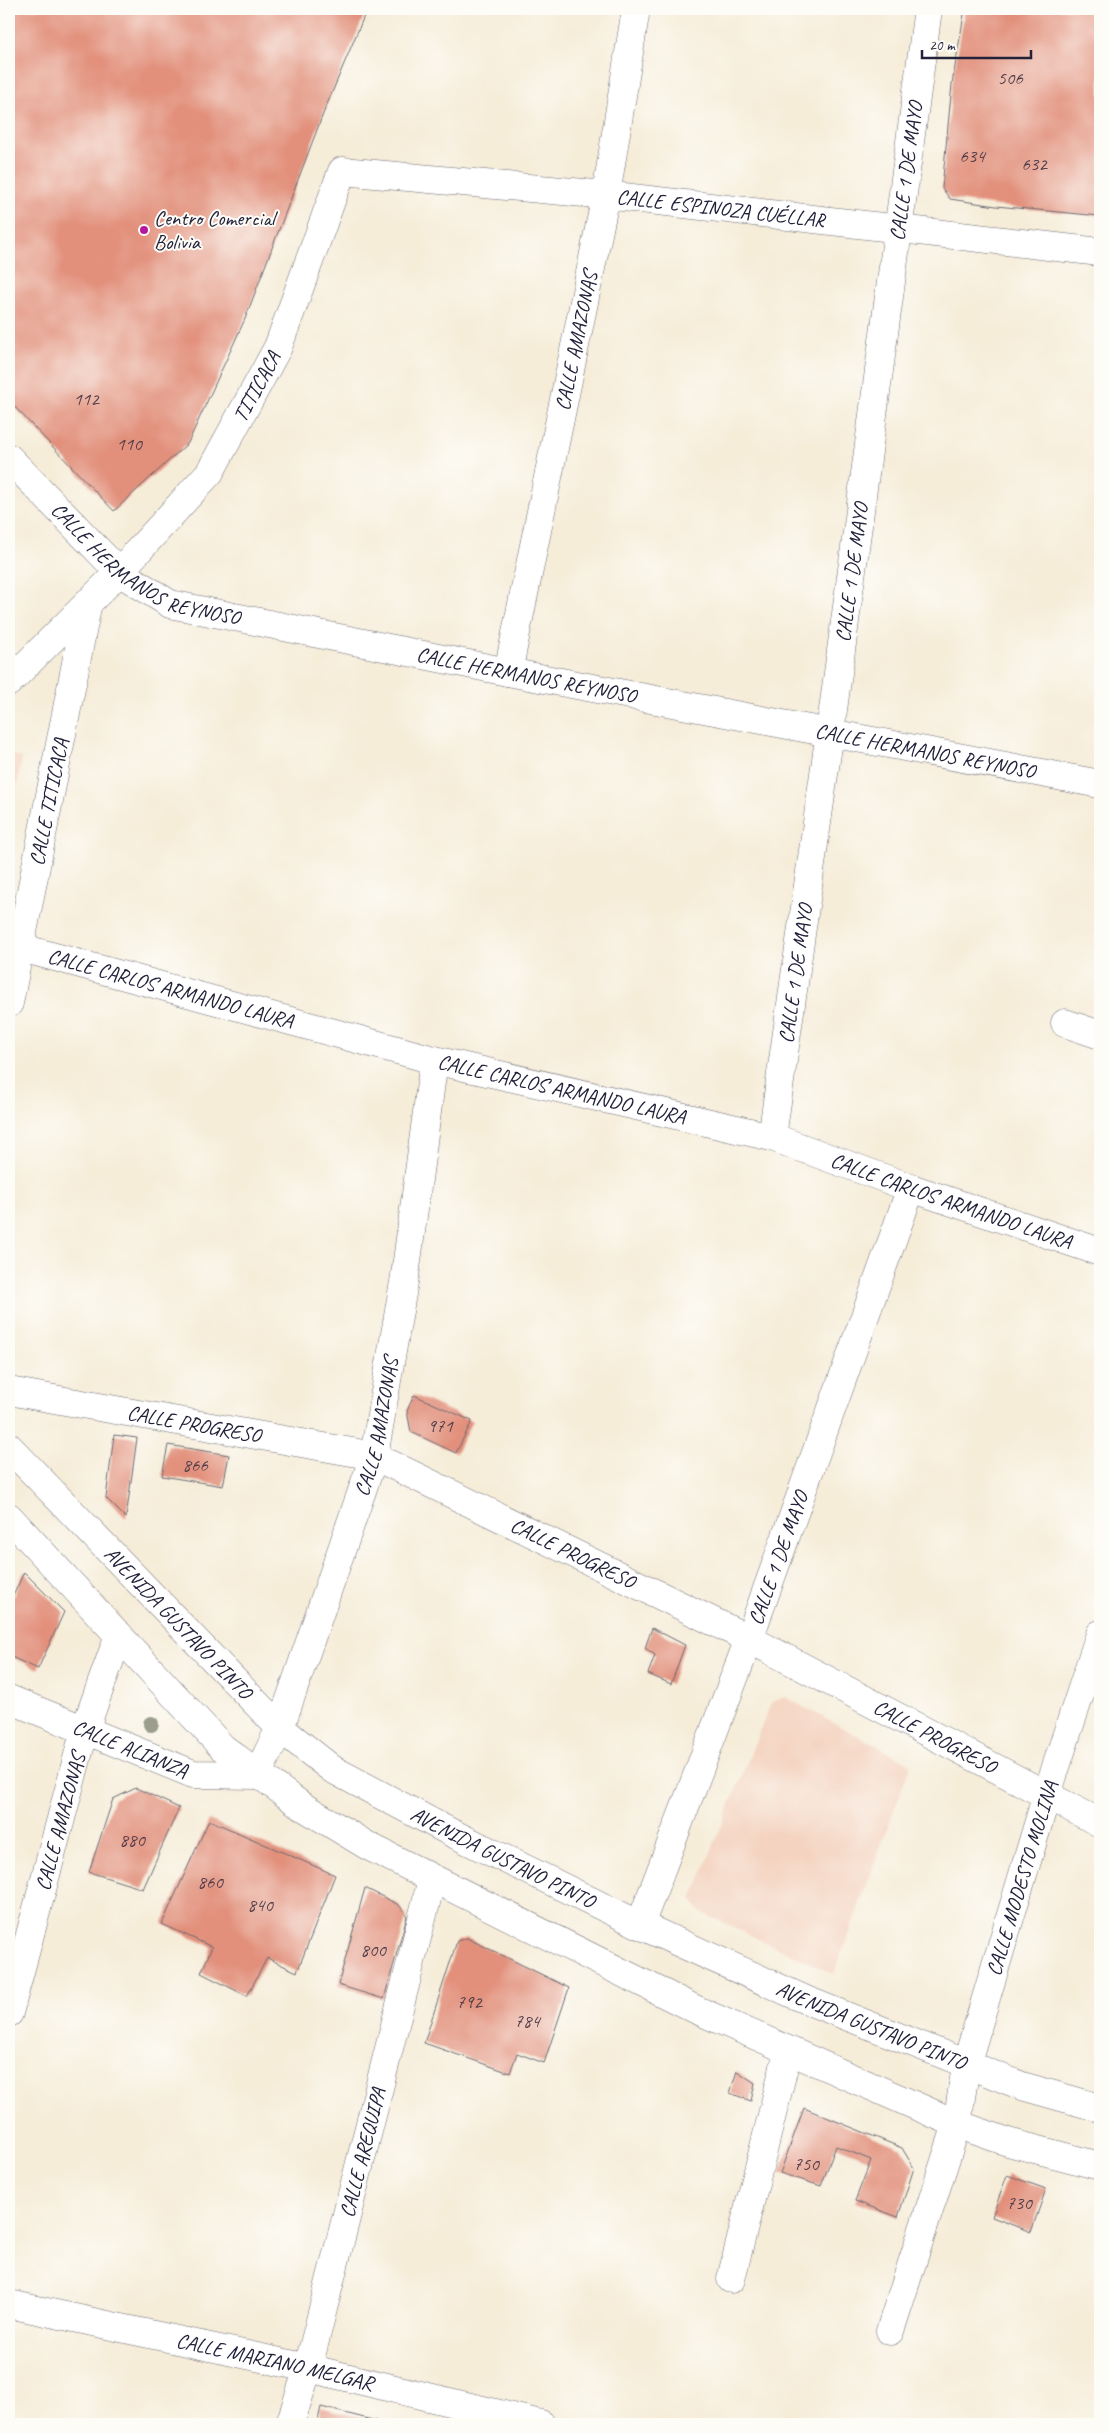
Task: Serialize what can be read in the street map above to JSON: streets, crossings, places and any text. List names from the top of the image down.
{
  "streets": {
    "street": [
      "CALLE 1 DE MAYO",
      "CALLE ESPINOZA CUÉLLAR",
      "CALLE AMAZONAS",
      "TITICACA",
      "CALLE HERMANOS REYNOSO",
      "CALLE TITICACA",
      "CALLE CARLOS ARMANDO LAURA",
      "CALLE PROGRESO",
      "AVENIDA GUSTAVO PINTO",
      "CALLE ALIANZA",
      "CALLE MODESTO MOLINA",
      "CALLE AREQUIPA",
      "CALLE MARIANO MELGAR"
    ]
  },
  "crossings": [
    ["CALLE 1 DE MAYO", "CALLE ESPINOZA CUÉLLAR"],
    ["CALLE 1 DE MAYO", "CALLE HERMANOS REYNOSO"],
    ["CALLE 1 DE MAYO", "CALLE CARLOS ARMANDO LAURA"],
    ["CALLE 1 DE MAYO", "CALLE PROGRESO"],
    ["CALLE 1 DE MAYO", "AVENIDA GUSTAVO PINTO"],
    ["CALLE ESPINOZA CUÉLLAR", "CALLE AMAZONAS"],
    ["CALLE ESPINOZA CUÉLLAR", "TITICACA"],
    ["CALLE AMAZONAS", "CALLE HERMANOS REYNOSO"],
    ["CALLE AMAZONAS", "CALLE CARLOS ARMANDO LAURA"],
    ["CALLE AMAZONAS", "CALLE PROGRESO"],
    ["CALLE AMAZONAS", "AVENIDA GUSTAVO PINTO"],
    ["CALLE AMAZONAS", "CALLE ALIANZA"],
    ["TITICACA", "CALLE HERMANOS REYNOSO"],
    ["TITICACA", "CALLE TITICACA"],
    ["CALLE TITICACA", "CALLE CARLOS ARMANDO LAURA"],
    ["CALLE PROGRESO", "CALLE MODESTO MOLINA"],
    ["AVENIDA GUSTAVO PINTO", "CALLE MODESTO MOLINA"],
    ["CALLE AREQUIPA", "CALLE MARIANO MELGAR"]
  ],
  "places": ["Centro Comercial Bolivia"],
  "house_numbers": [
    "506",
    "634",
    "632",
    "112",
    "110",
    "971",
    "866",
    "880",
    "860",
    "840",
    "800",
    "792",
    "784",
    "750",
    "730"
  ],
  "scale_bar": "20 m"
}
